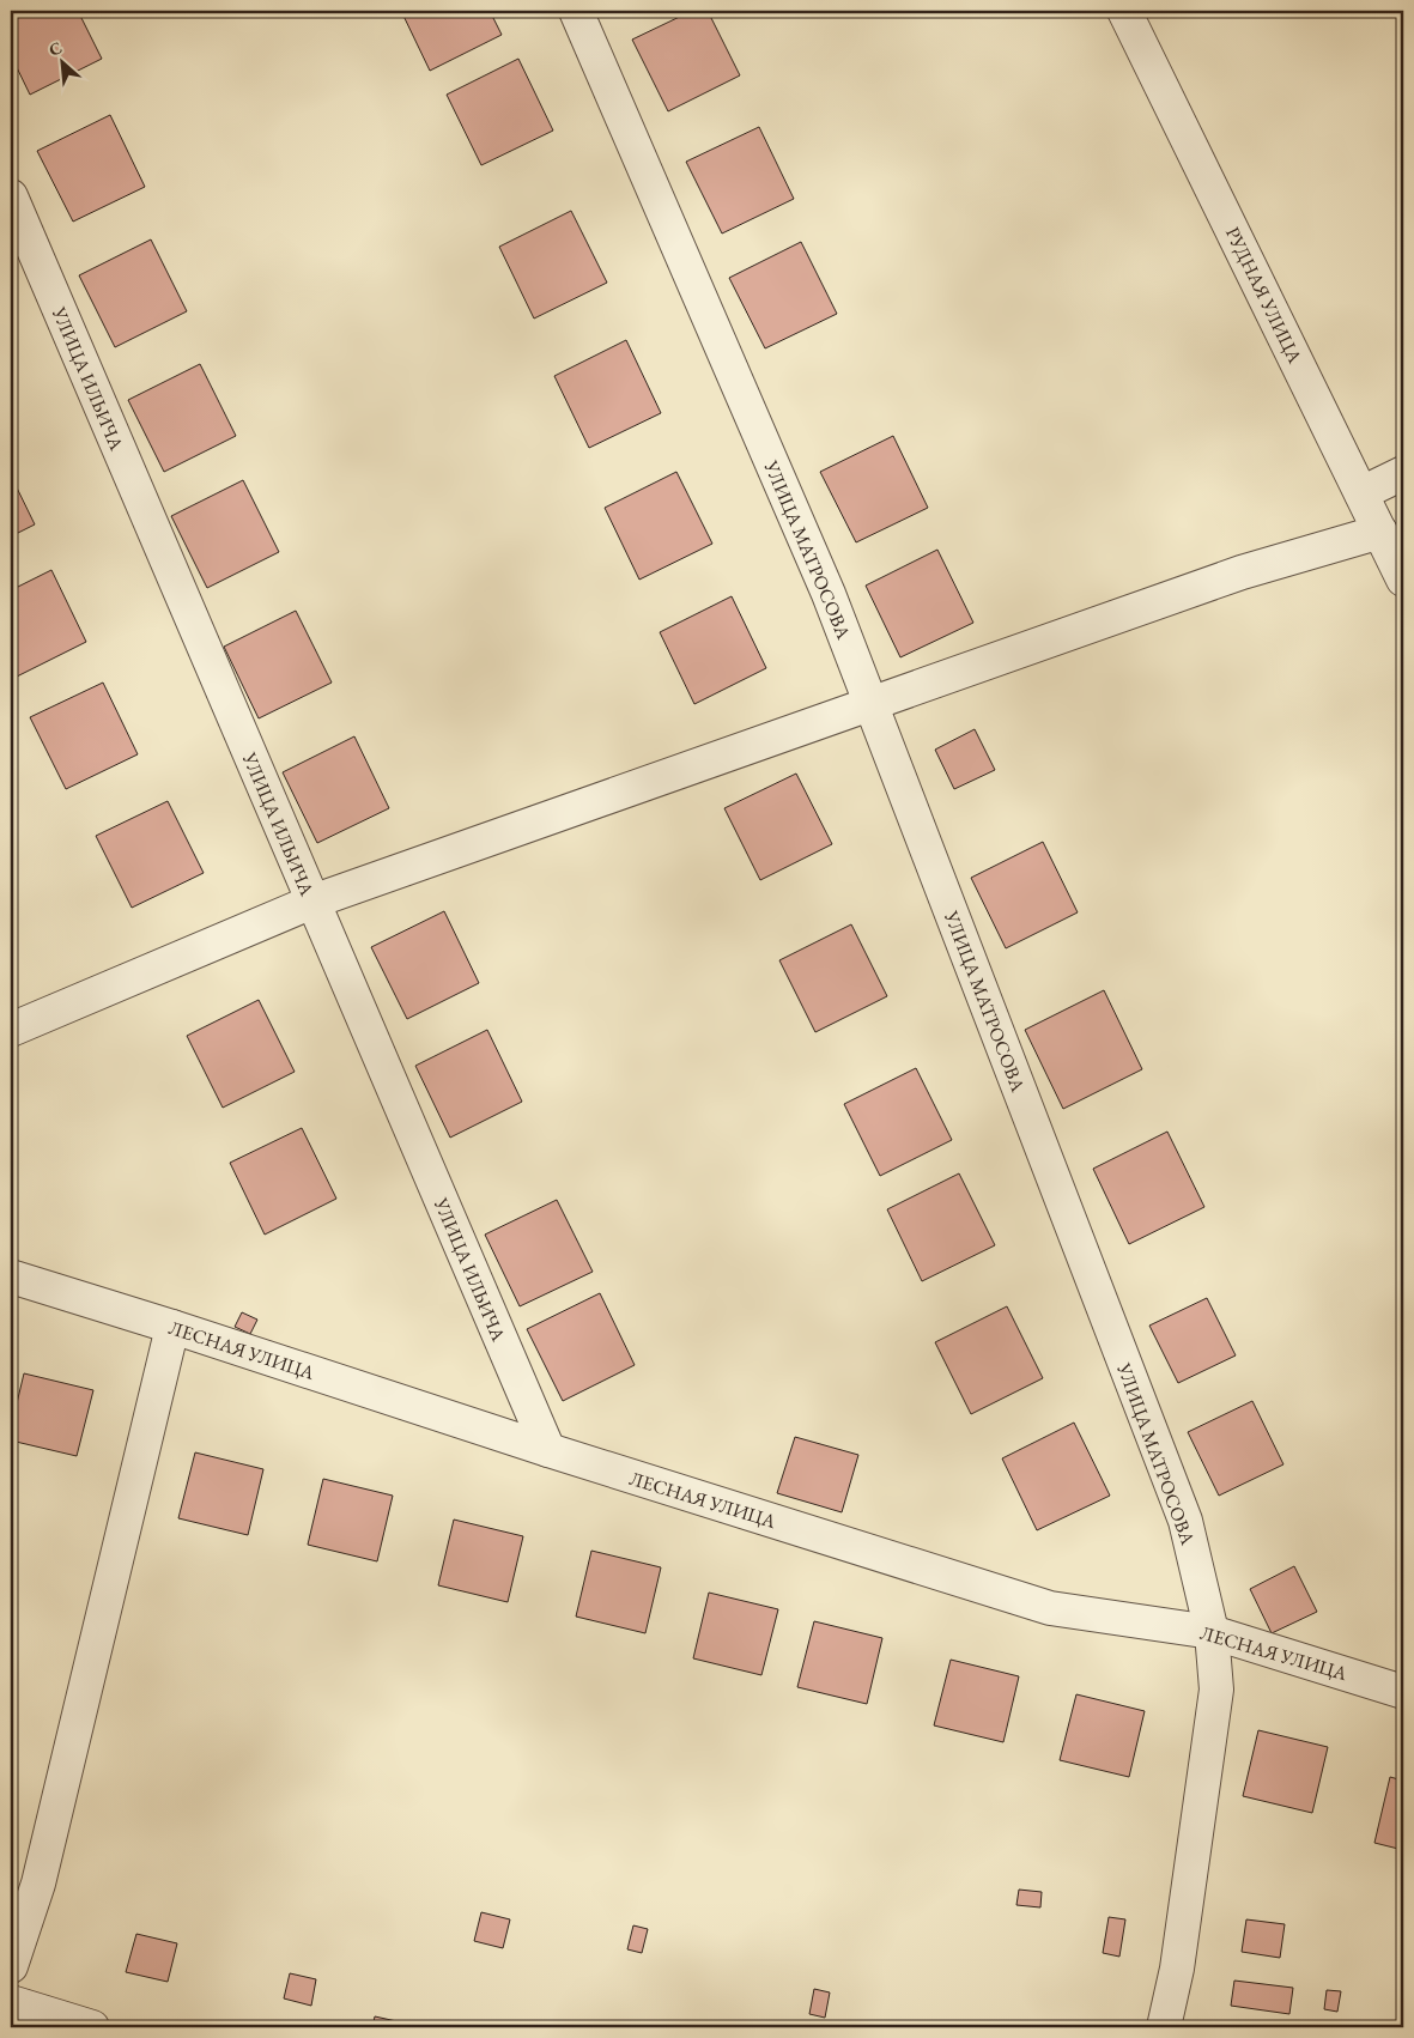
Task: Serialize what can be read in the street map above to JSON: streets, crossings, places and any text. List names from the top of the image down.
{
  "streets": {
    "street": [
      "РУДНАЯ УЛИЦА",
      "УЛИЦА ИЛЬИЧА",
      "УЛИЦА МАТРОСОВА",
      "ЛЕСНАЯ УЛИЦА"
    ]
  },
  "crossings": [
    ["УЛИЦА ИЛЬИЧА", "ЛЕСНАЯ УЛИЦА"],
    ["УЛИЦА МАТРОСОВА", "ЛЕСНАЯ УЛИЦА"]
  ],
  "north": "top left"
}
